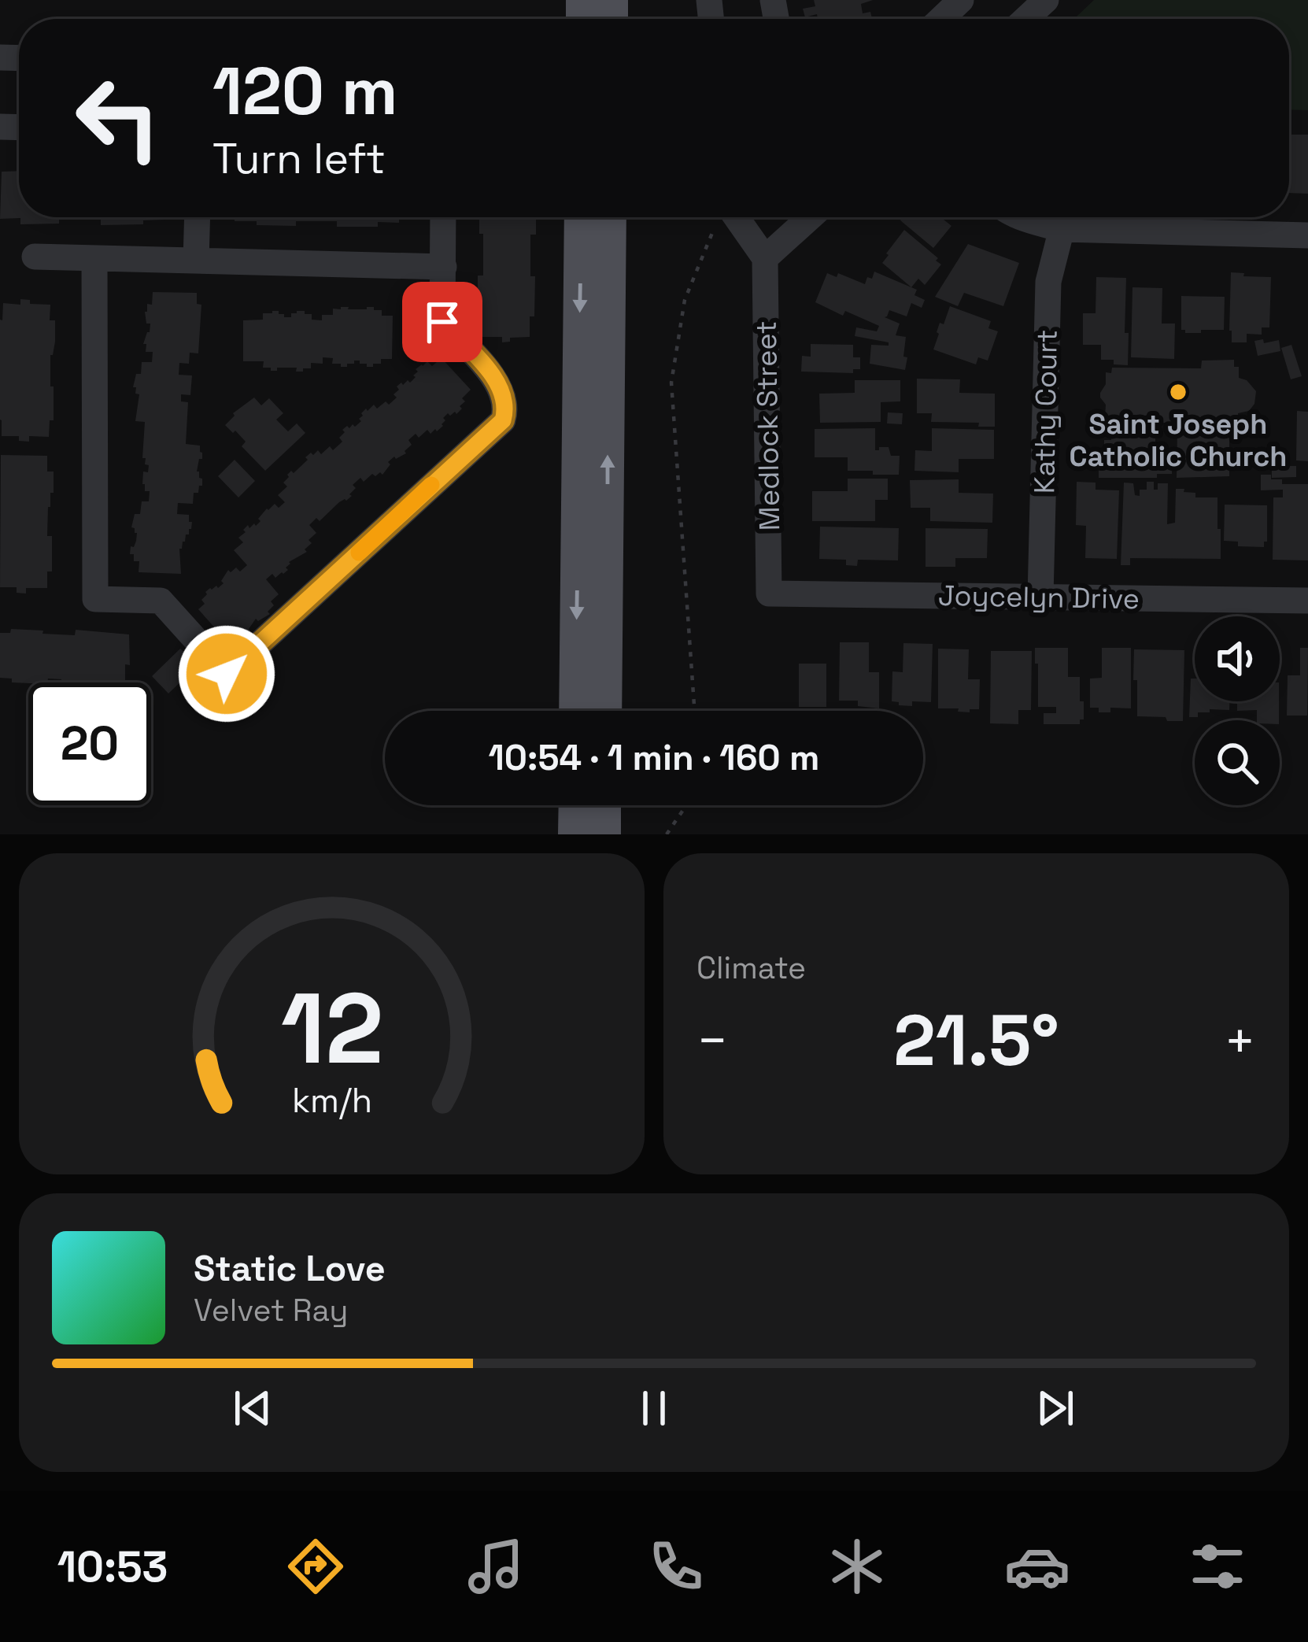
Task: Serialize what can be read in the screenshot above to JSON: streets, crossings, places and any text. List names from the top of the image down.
{
  "streets": {
    "street": ["Kathy Court", "Medlock Street", "Joycelyn Drive"]
  },
  "crossings": [
    ["Kathy Court", "Joycelyn Drive"],
    ["Medlock Street", "Joycelyn Drive"]
  ],
  "places": ["Saint Joseph Catholic Church"],
  "page": {
    "turn": ["120 m", "Turn left"],
    "limit": "20",
    "trip": "10:54 · 1 min · 160 m",
    "tile": "Climate",
    "heat": ["−", "21.5°", "+"],
    "song": ["Static Love", "Velvet Ray"],
    "tabs": "10:53",
    "gauge": ["12", "km/h"]
  }
}
